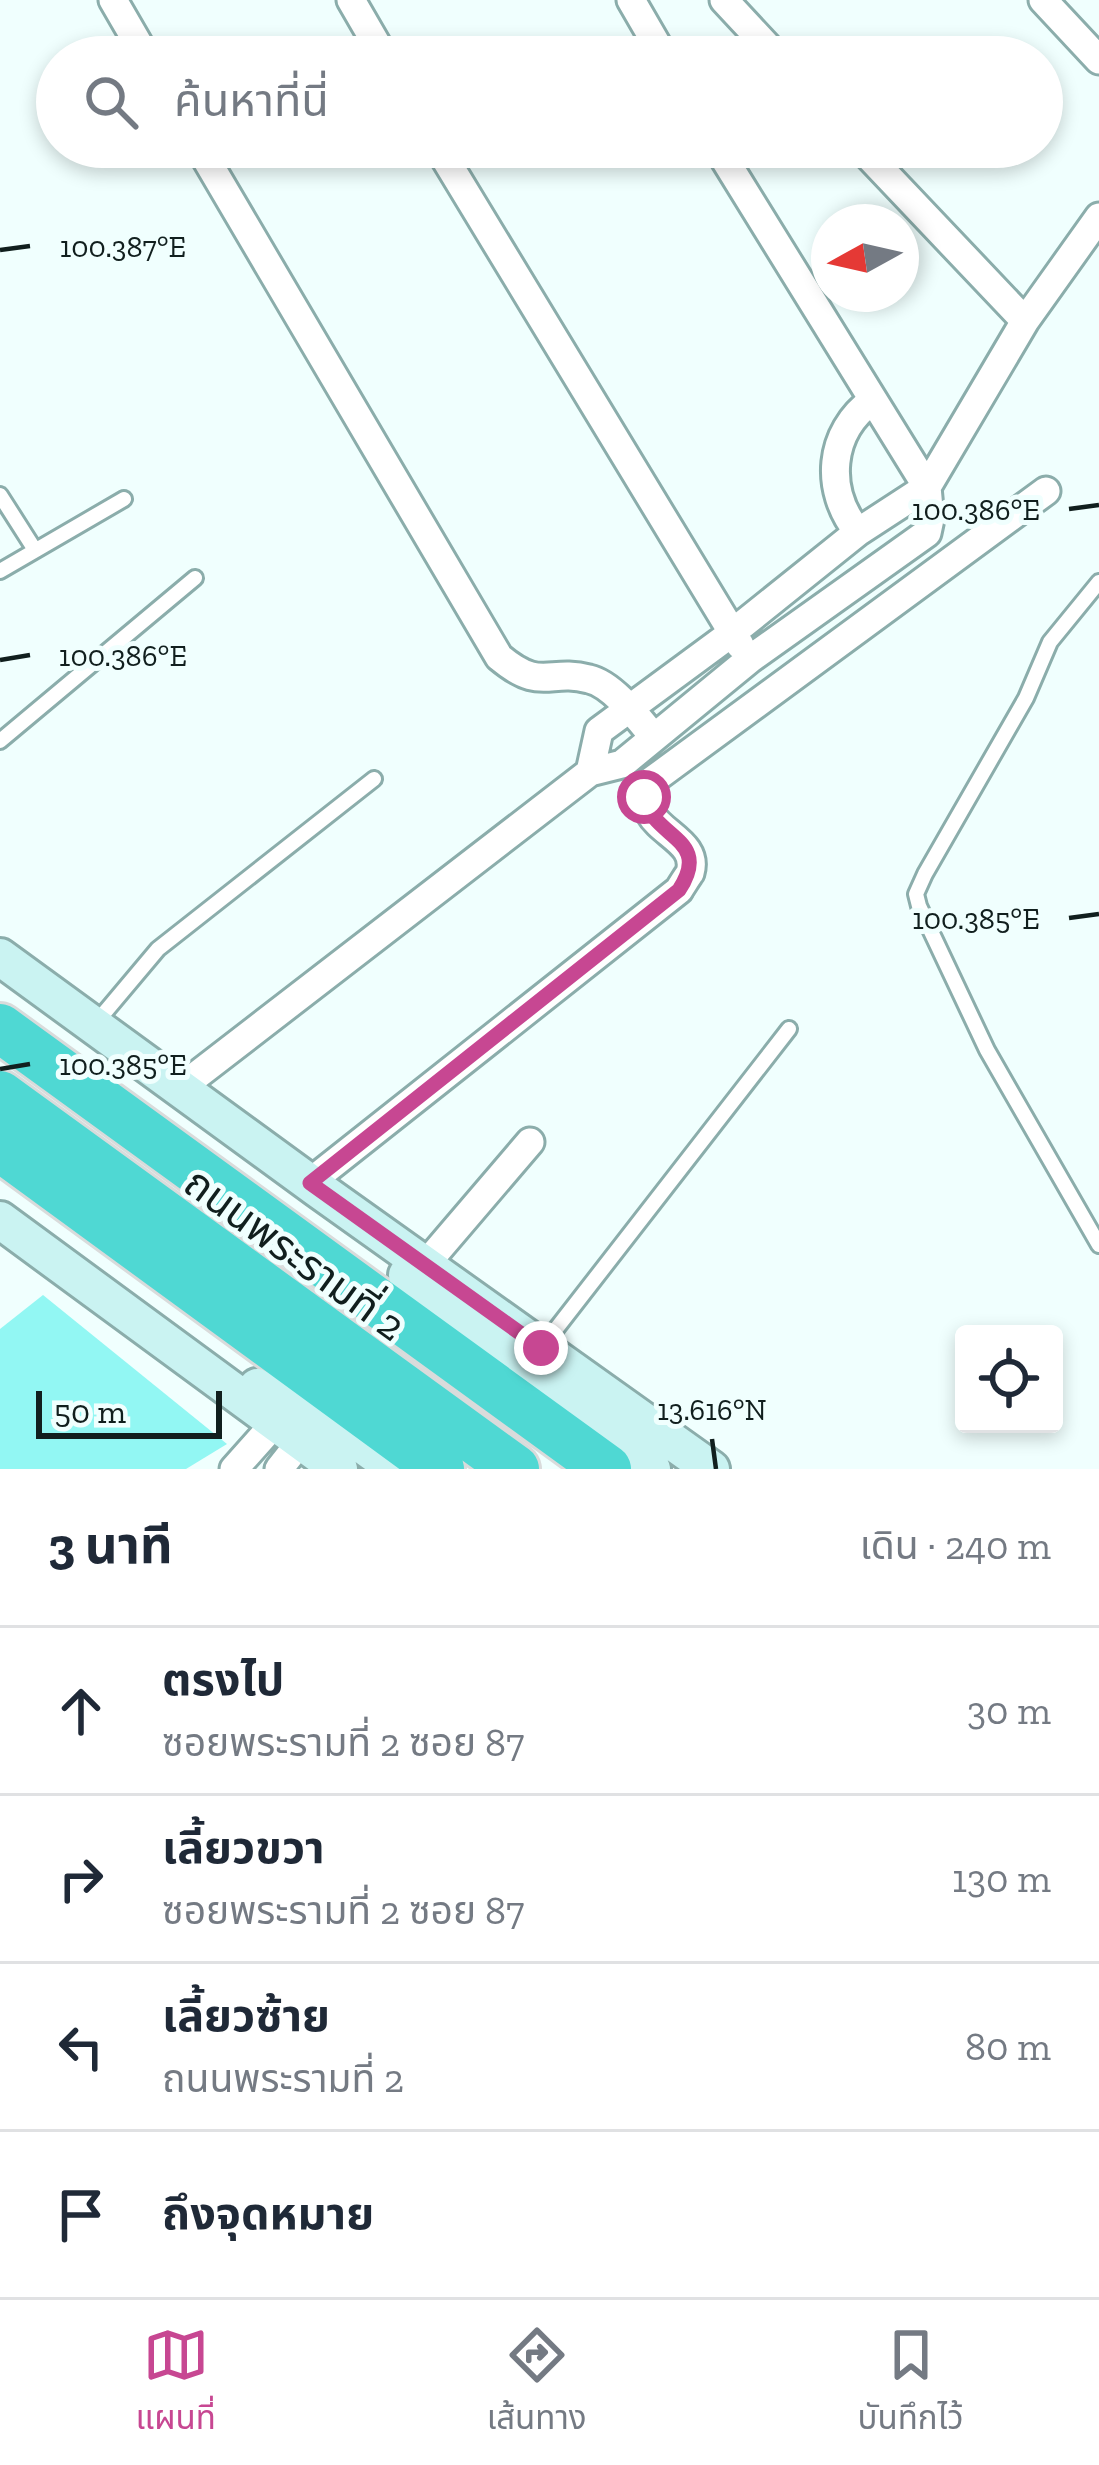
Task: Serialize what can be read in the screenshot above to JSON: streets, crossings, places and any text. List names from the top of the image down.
{
  "streets": {
    "highway": ["ถนนพระรามที่ 2"]
  },
  "scale_bar": "50 m",
  "north": "left",
  "page": {
    "search": "ค้นหาที่นี่",
    "scale": "50 m",
    "heading": ["3 นาที", "เดิน · 240 m"],
    "list": [
      ["ตรงไป", "ซอยพระรามที่ 2 ซอย 87", "30 m"],
      ["เลี้ยวขวา", "ซอยพระรามที่ 2 ซอย 87", "130 m"],
      ["เลี้ยวซ้าย", "ถนนพระรามที่ 2", "80 m"],
      "ถึงจุดหมาย"
    ],
    "nav": ["แผนที่", "เส้นทาง", "บันทึกไว้"]
  },
  "coordinates": [
    "100.387°E",
    "100.386°E",
    "100.385°E",
    "13.616°N"
  ]
}
